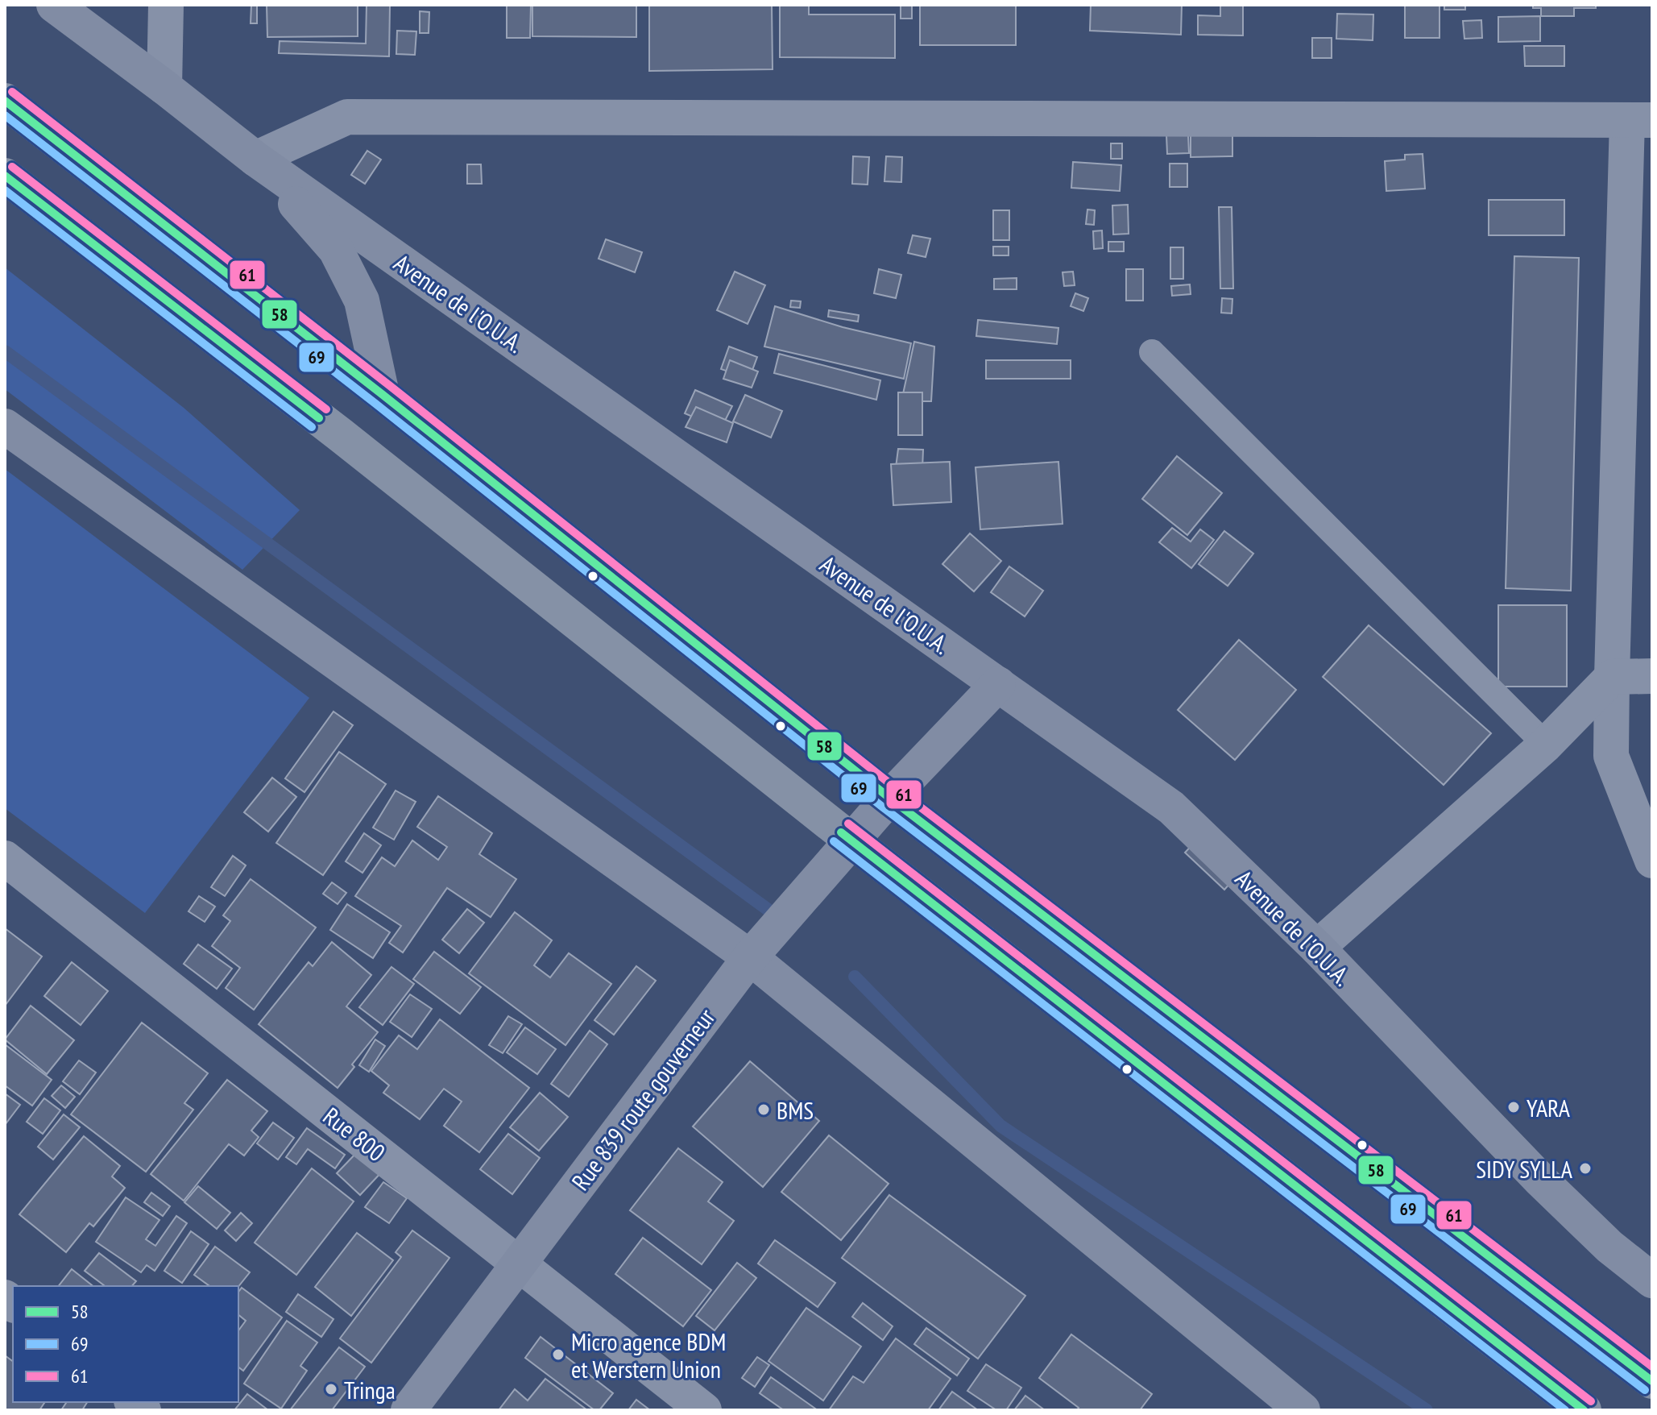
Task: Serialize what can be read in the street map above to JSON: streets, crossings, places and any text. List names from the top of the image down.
{
  "streets": {
    "street": ["Avenue de l'O.U.A.", "Rue 839 route gouverneur", "Rue 800"]
  },
  "crossings": [
    ["Avenue de l'O.U.A.", "Rue 839 route gouverneur"],
    ["Rue 839 route gouverneur", "Rue 800"]
  ],
  "places": [
    "YARA",
    "BMS",
    "SIDY SYLLA",
    "Micro agence BDM et Werstern Union",
    "Tringa"
  ],
  "lines": ["transit line 61", "transit line 58", "transit line 69"],
  "legend": ["58", "69", "61"]
}
